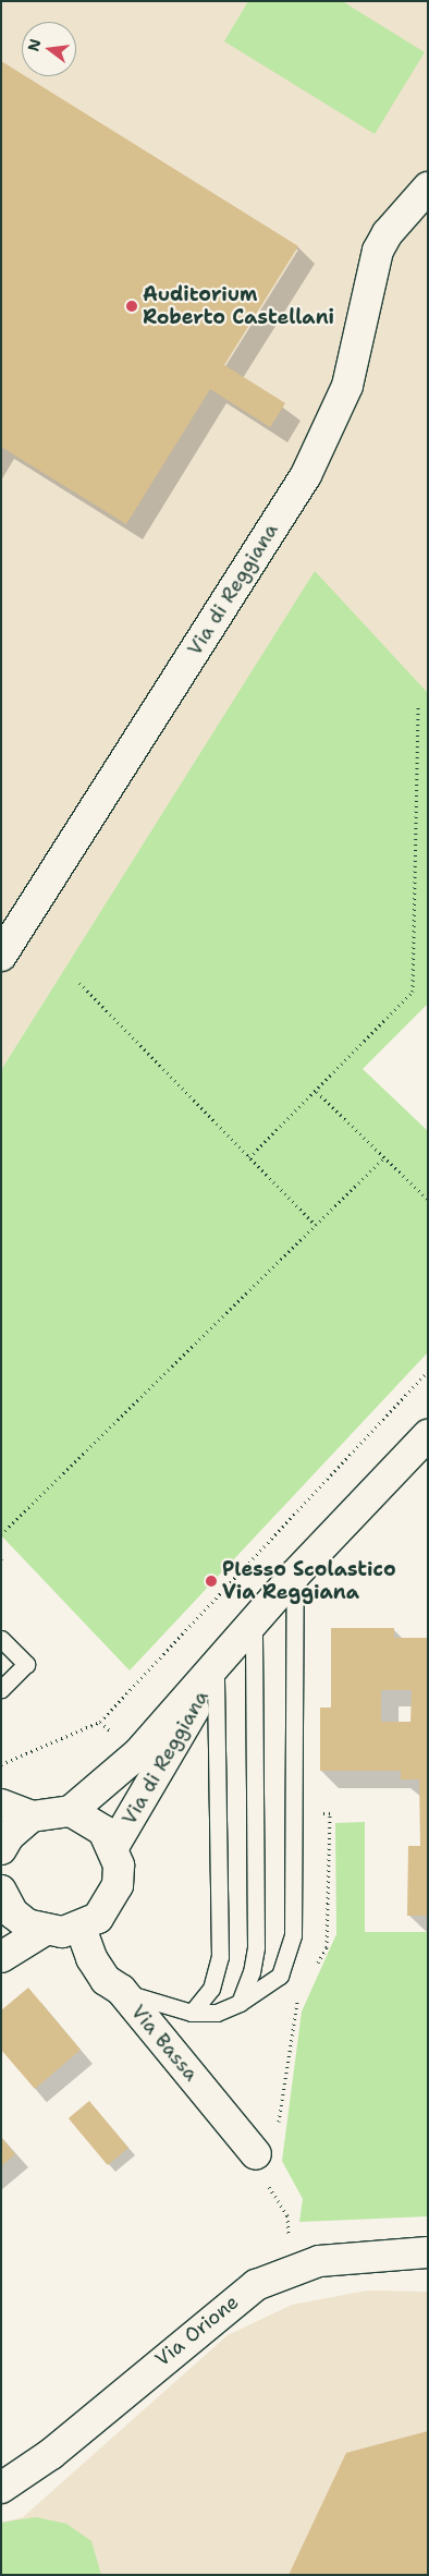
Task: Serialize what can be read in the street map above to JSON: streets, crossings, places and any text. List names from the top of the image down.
{
  "streets": {
    "street": ["Via di Reggiana", "Via Bassa", "Via Orione"]
  },
  "places": ["Auditorium Roberto Castellani", "Plesso Scolastico Via Reggiana"],
  "north": "left"
}
